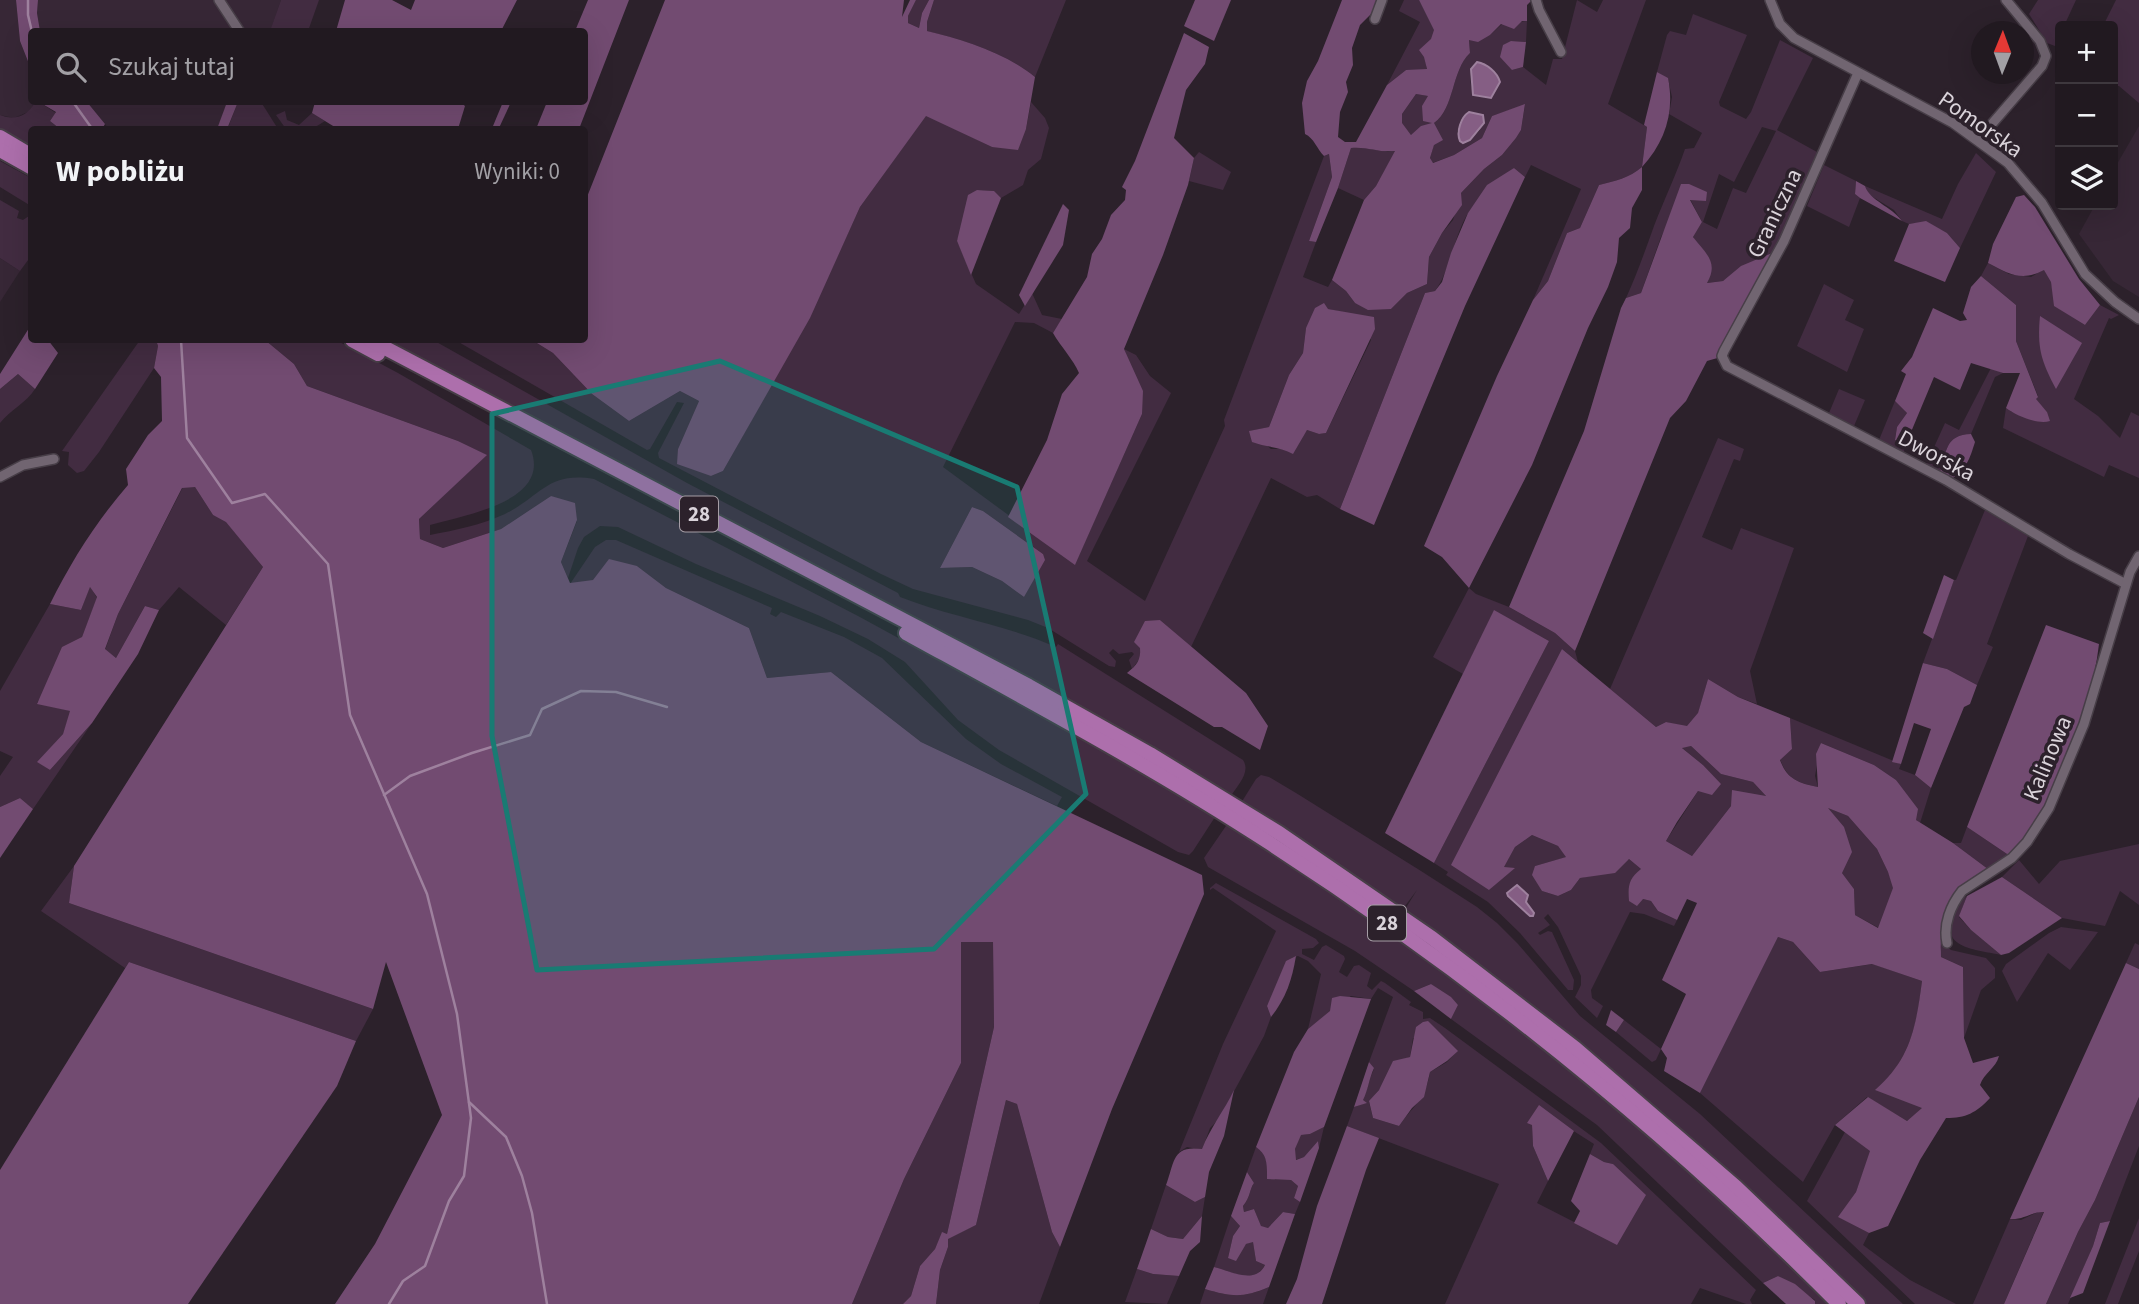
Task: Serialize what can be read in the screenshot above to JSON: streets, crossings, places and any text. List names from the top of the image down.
{
  "streets": {
    "main road": ["28"],
    "street": [
      "Pomorska",
      "Graniczna",
      "Dworska",
      "Kalinowa"
    ]
  },
  "crossings": [
    ["Pomorska", "Graniczna"],
    ["Graniczna", "Dworska"],
    ["Dworska", "Kalinowa"]
  ],
  "north": "top",
  "page": {
    "map_buttons": ["+", "−"],
    "search": "Szukaj tutaj",
    "heading": ["W pobliżu", "Wyniki: 0"]
  }
}
